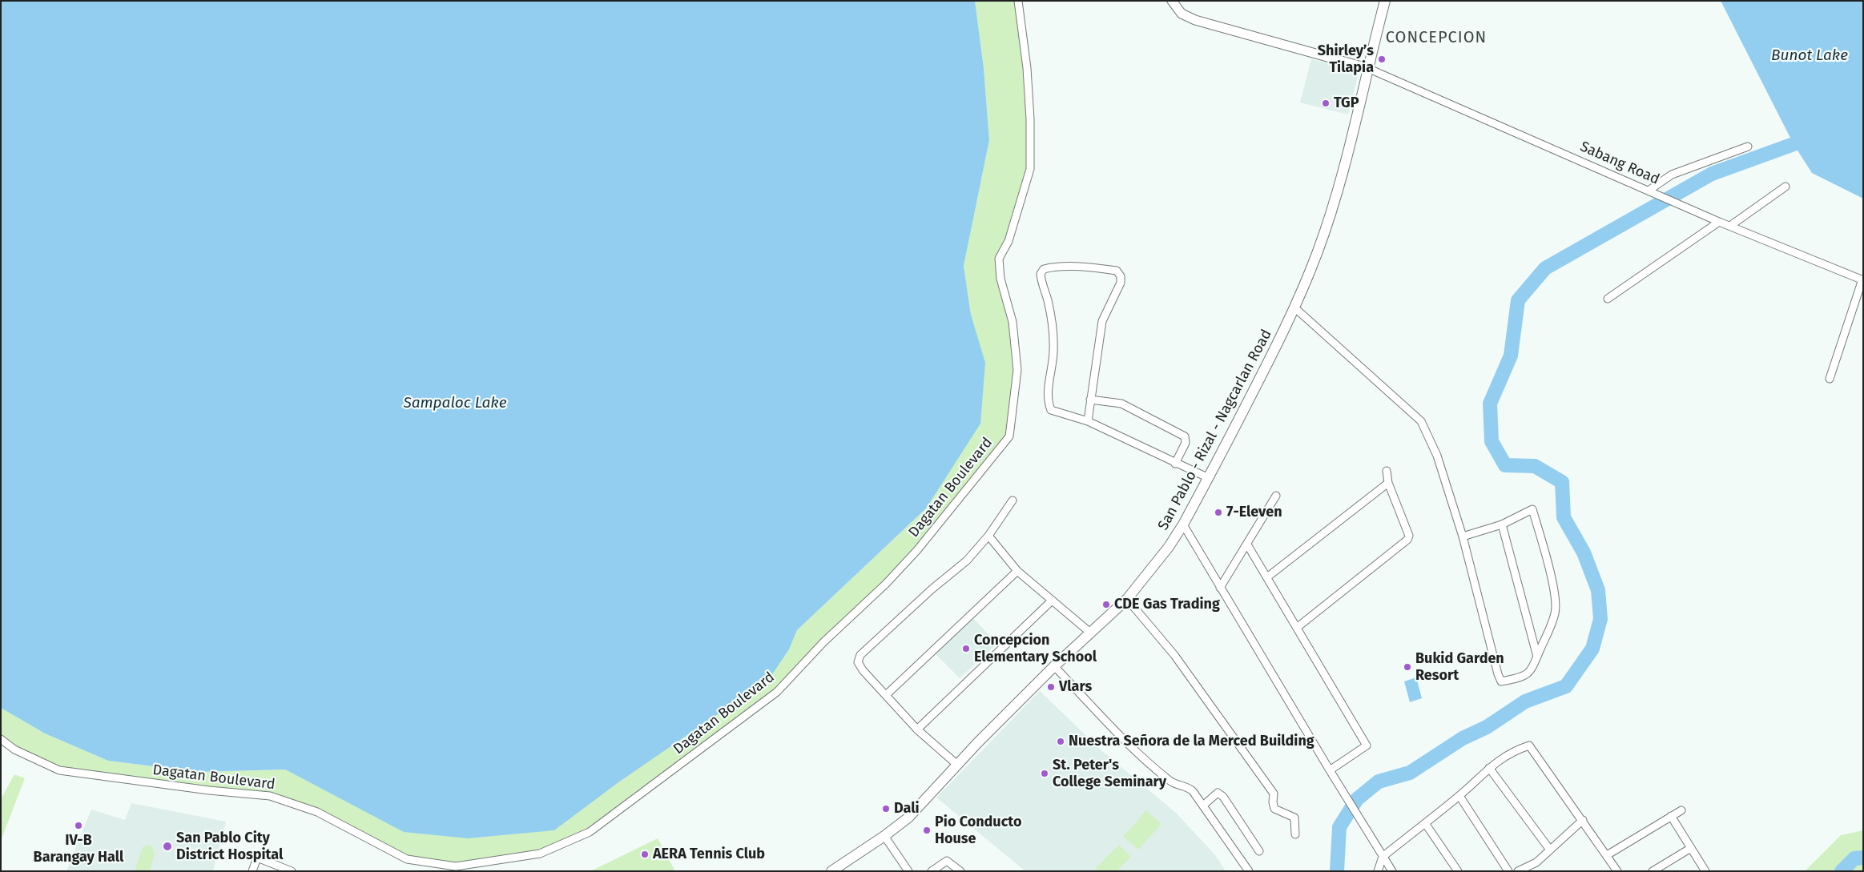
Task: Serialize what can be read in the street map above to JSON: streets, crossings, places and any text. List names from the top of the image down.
{
  "streets": {
    "main road": ["San Pablo - Rizal - Nagcarlan Road"],
    "street": ["Sabang Road", "Dagatan Boulevard"]
  },
  "crossings": [
    ["Sabang Road", "San Pablo - Rizal - Nagcarlan Road"]
  ],
  "districts": ["CONCEPCION"],
  "water": ["Bunot Lake", "Sampaloc Lake"],
  "places": [
    "Shirley’s Tilapia",
    "TGP",
    "7-Eleven",
    "CDE Gas Trading",
    "Concepcion Elementary School",
    "Bukid Garden Resort",
    "Vlars",
    "Nuestra Señora de la Merced Building",
    "St. Peter's College Seminary",
    "Dali",
    "IV-B Barangay Hall",
    "Pio Conducto House",
    "San Pablo City District Hospital",
    "AERA Tennis Club"
  ]
}
